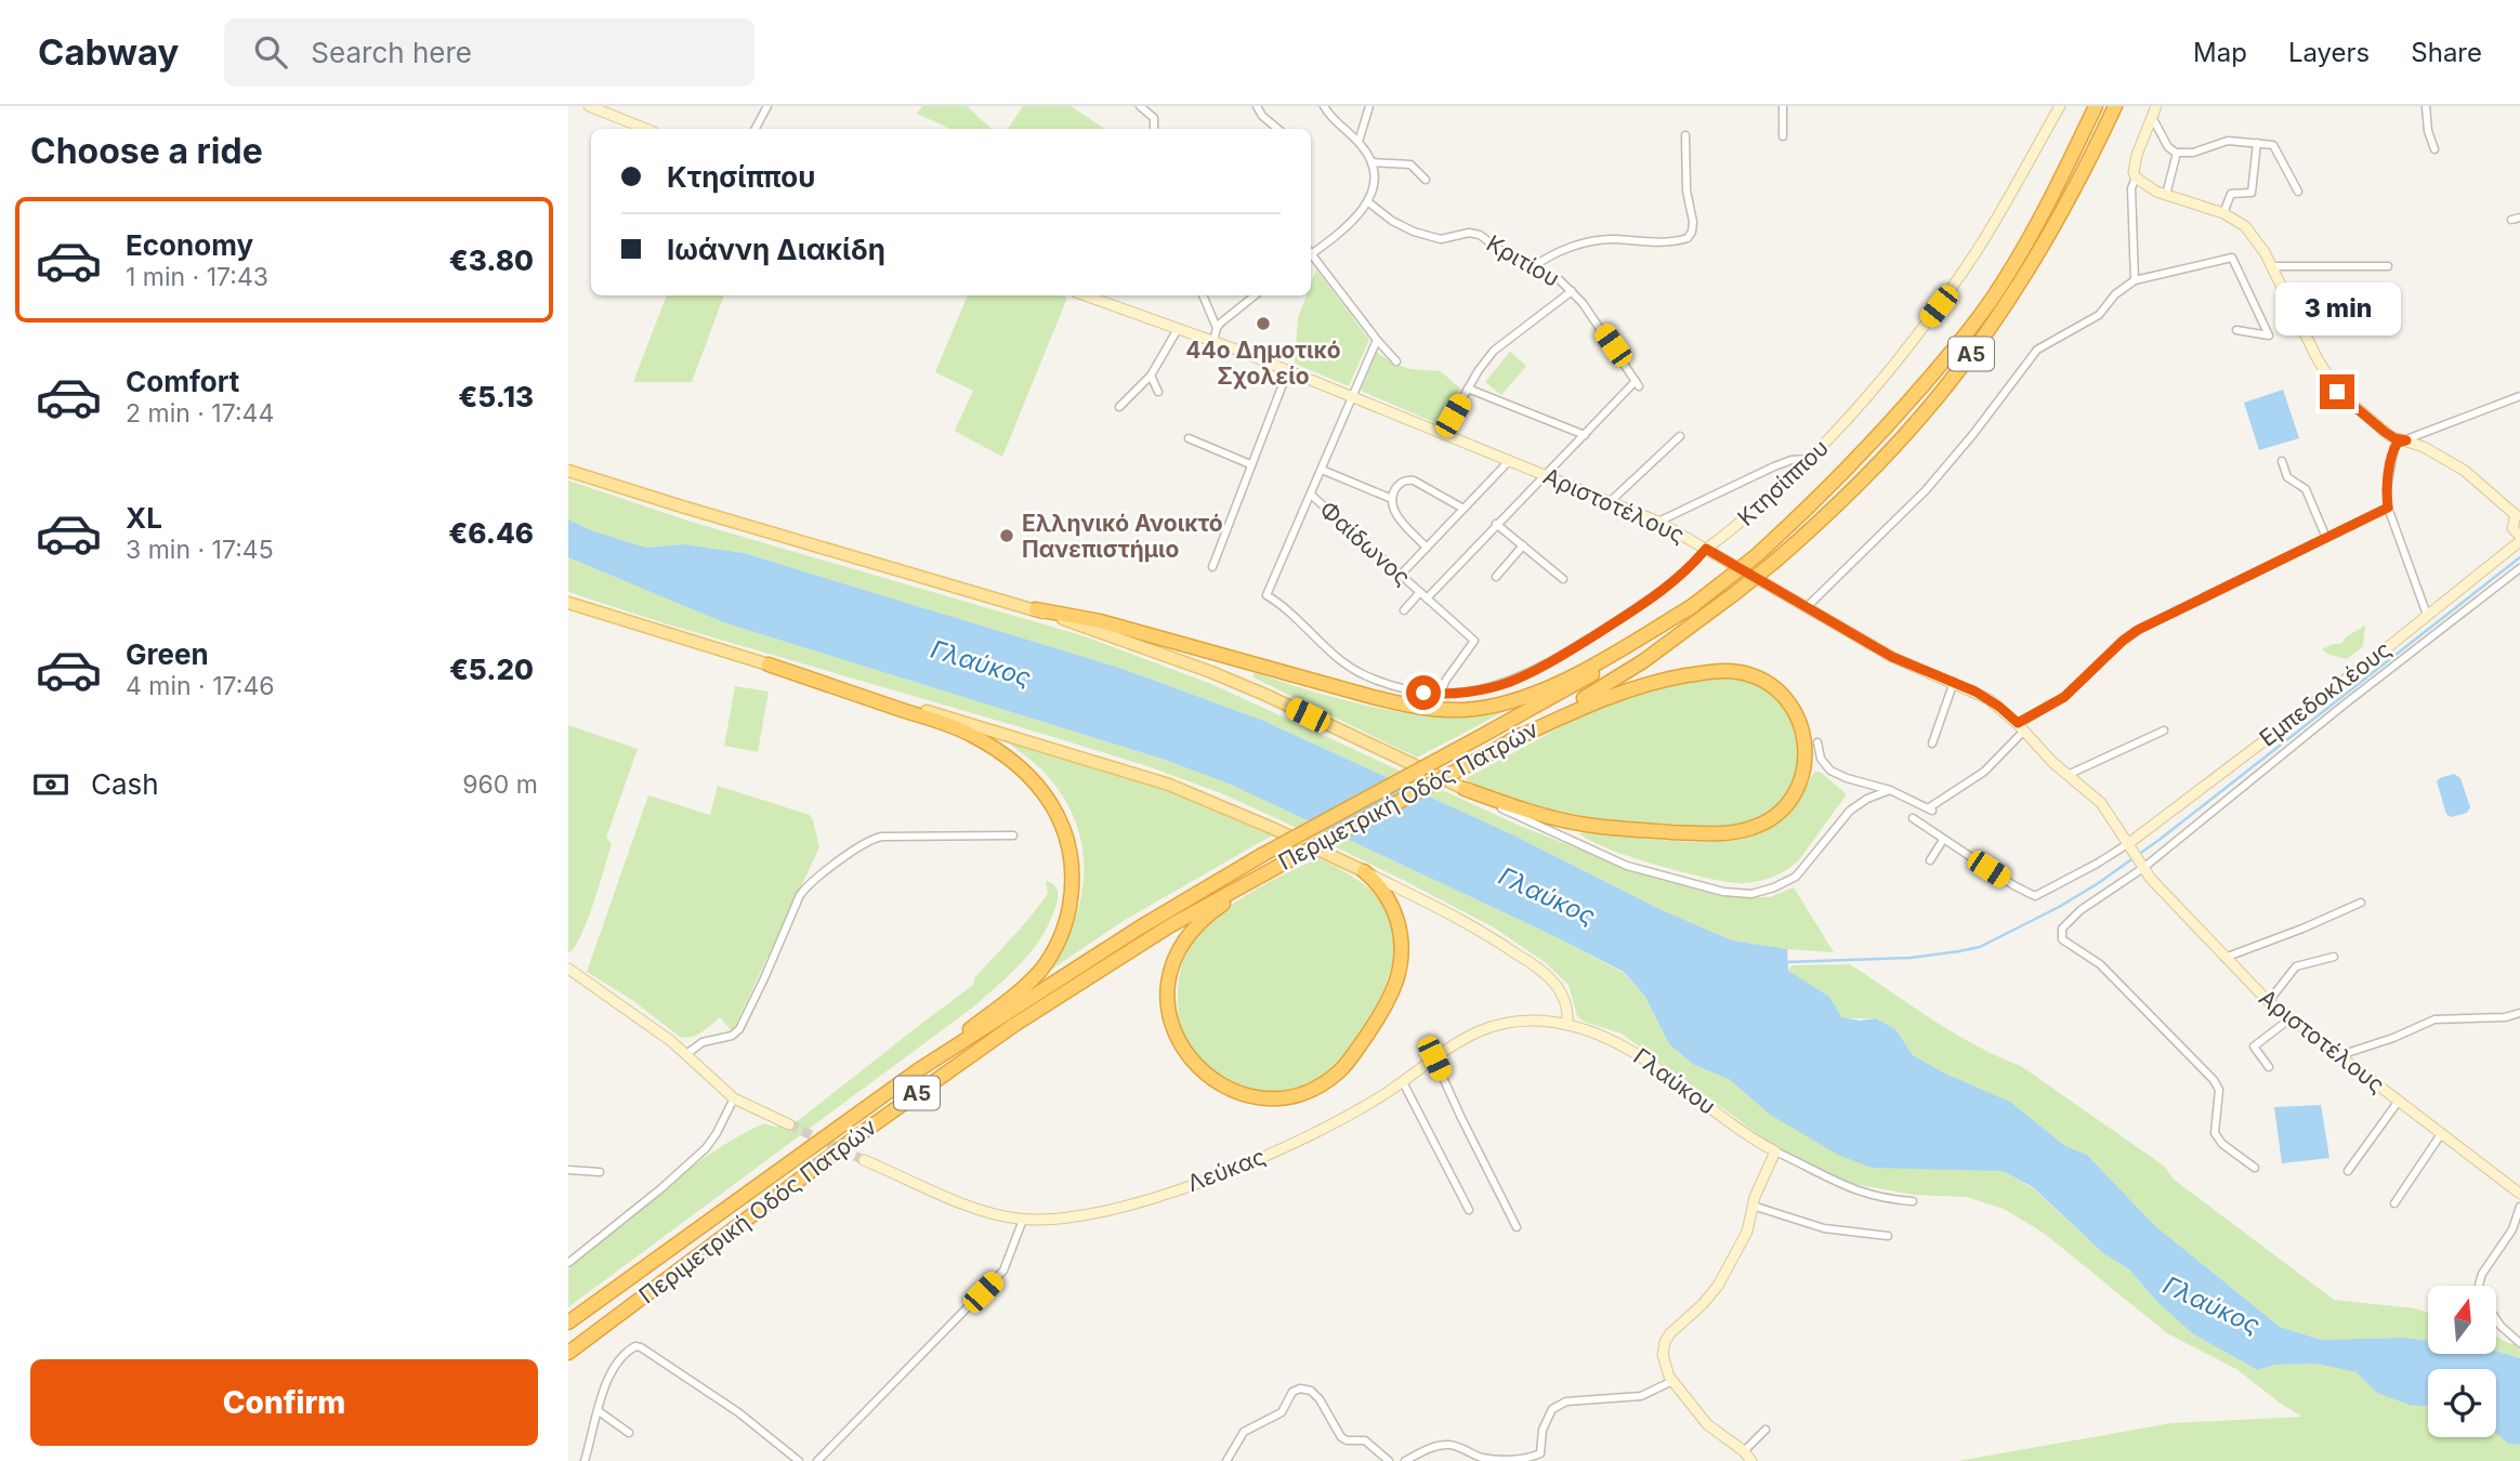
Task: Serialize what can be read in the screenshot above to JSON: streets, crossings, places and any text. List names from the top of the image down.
{
  "streets": {
    "highway": ["Α5", "Περιμετρική Οδός Πατρών"],
    "street": [
      "Κριτίου",
      "Κτησίππου",
      "Αριστοτέλους",
      "Φαίδωνος",
      "Εμπεδοκλέους",
      "Γλαύκου",
      "Λεύκας"
    ]
  },
  "crossings": [
    ["Κτησίππου", "Αριστοτέλους"],
    ["Κτησίππου", "Φαίδωνος"],
    ["Αριστοτέλους", "Εμπεδοκλέους"],
    ["Γλαύκου", "Λεύκας"]
  ],
  "water": ["Γλαύκος"],
  "places": ["44ο Δημοτικό Σχολείο", "Ελληνικό Ανοικτό Πανεπιστήμιο"],
  "north": "top",
  "page": {
    "header": "Cabway",
    "search": "Search here",
    "nav": ["Map", "Layers", "Share"],
    "heading": "Choose a ride",
    "banner": ["Κτησίππου", "Ιωάννη Διακίδη"],
    "list": [
      {
        "name": "Economy",
        "note": "1 min · 17:43",
        "value": "€3.80"
      },
      {
        "name": "Comfort",
        "note": "2 min · 17:44",
        "value": "€5.13"
      },
      {
        "name": "XL",
        "note": "3 min · 17:45",
        "value": "€6.46"
      },
      {
        "name": "Green",
        "note": "4 min · 17:46",
        "value": "€5.20"
      }
    ],
    "bubble": "3 min",
    "pay": ["Cash", "960 m"],
    "buttons": "Confirm"
  }
}
